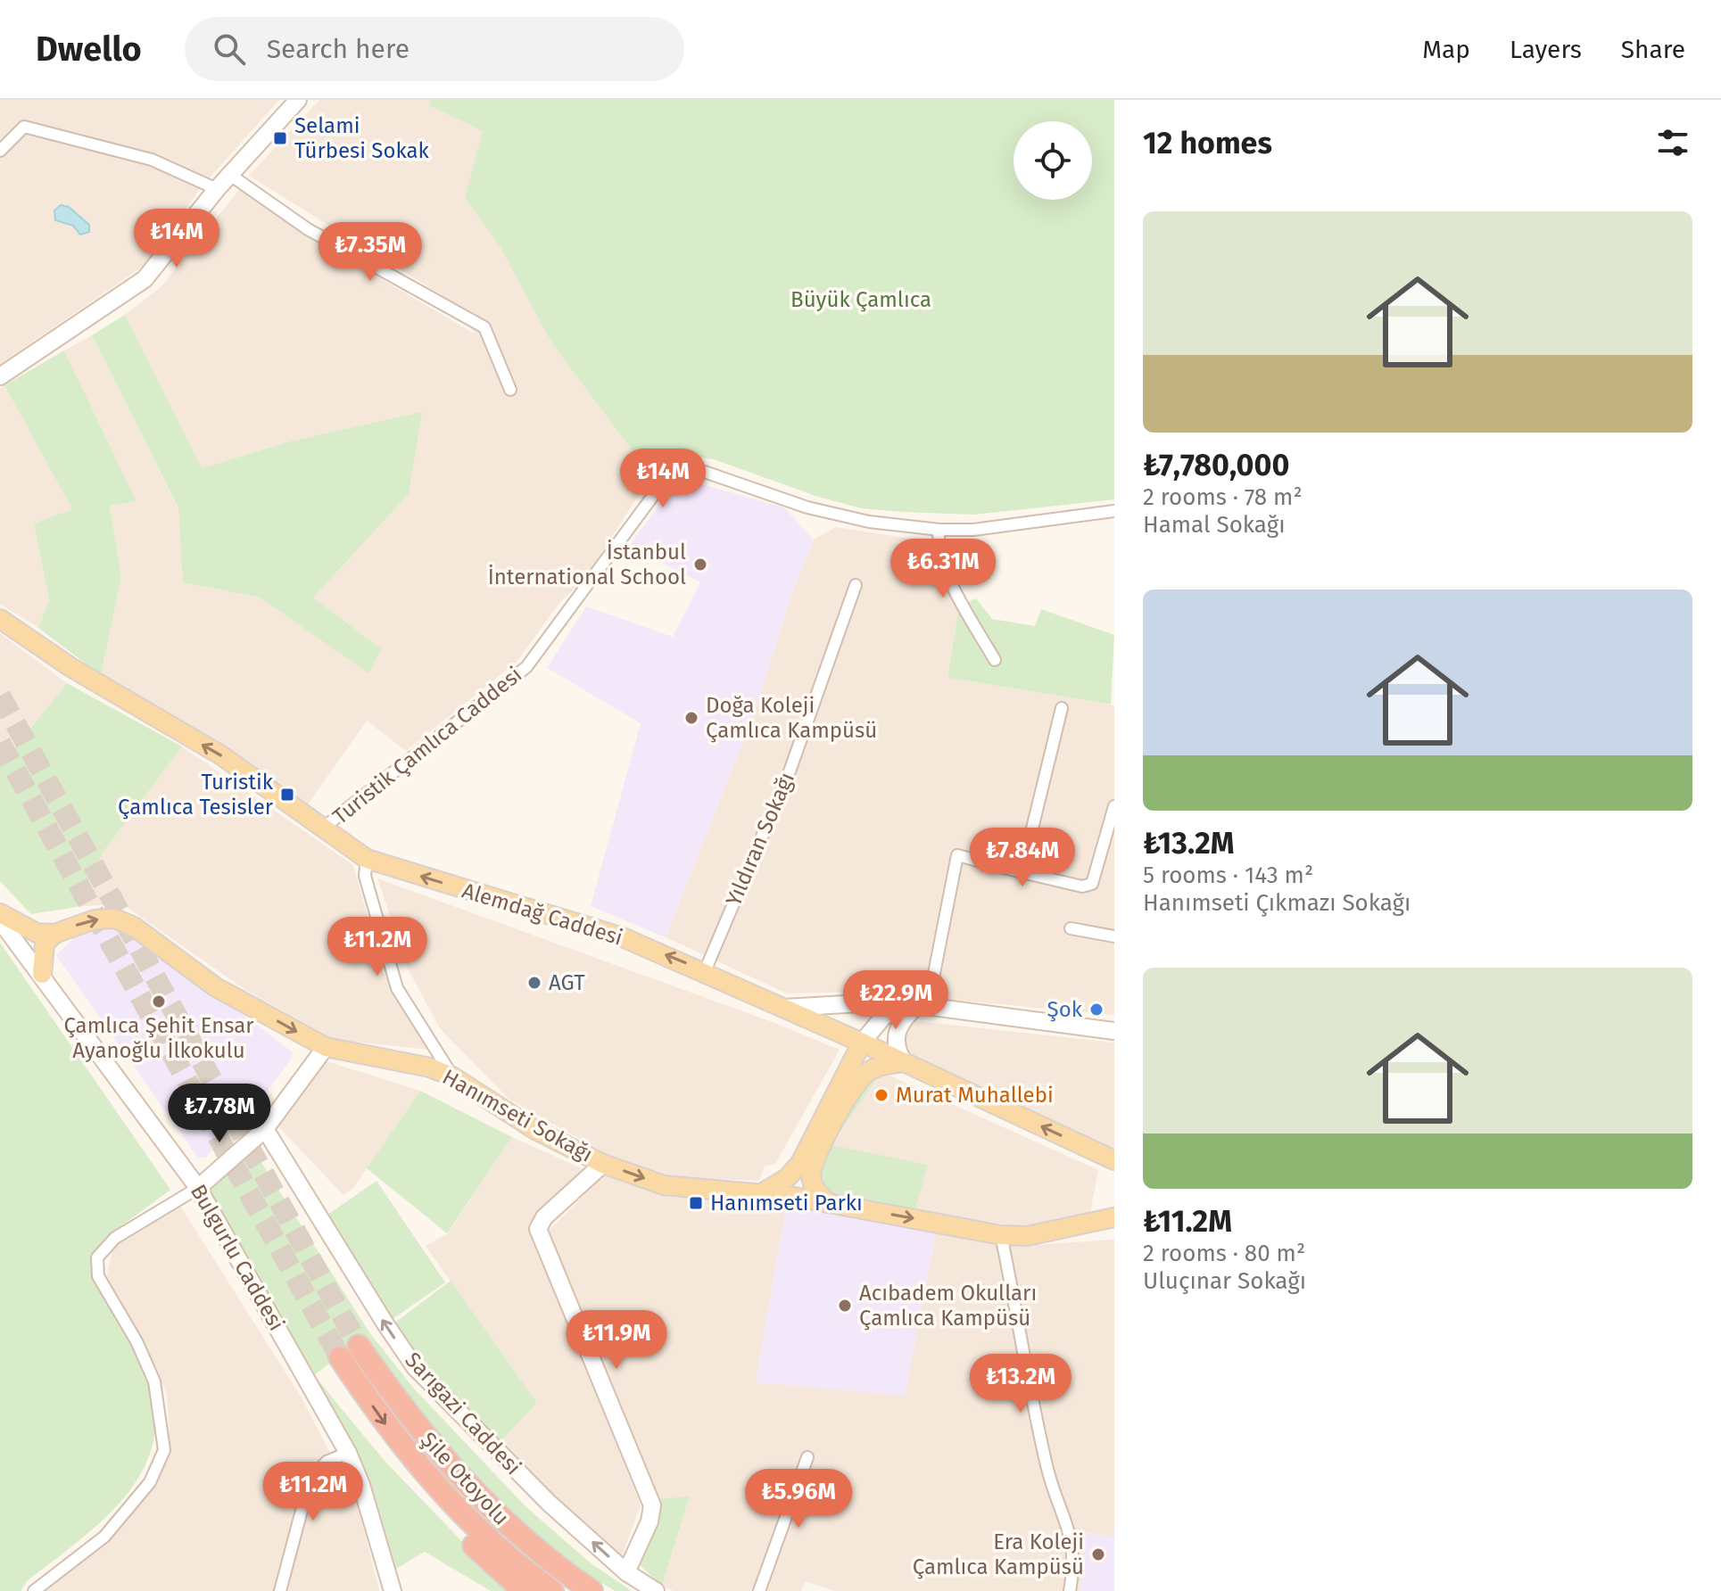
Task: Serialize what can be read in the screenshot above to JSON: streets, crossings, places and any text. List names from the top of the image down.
{
  "streets": {
    "highway": ["Şile Otoyolu"],
    "main road": [
      "Alemdağ Caddesi",
      "Hanımseti Sokağı",
      "Bulgurlu Caddesi",
      "Sarıgazi Caddesi"
    ],
    "street": ["Turistik Çamlıca Caddesi", "Yıldıran Sokağı"]
  },
  "crossings": [
    ["Turistik Çamlıca Caddesi", "Alemdağ Caddesi"],
    ["Yıldıran Sokağı", "Alemdağ Caddesi"]
  ],
  "one_way": ["Alemdağ Caddesi", "Hanımseti Sokağı", "Sarıgazi Caddesi"],
  "parks": ["Büyük Çamlıca"],
  "places": {
    "transit": ["Selami Türbesi Sokak", "Turistik Çamlıca Tesisler", "Hanımseti Parkı"],
    "other": [
      "İstanbul İnternational School",
      "Doğa Koleji Çamlıca Kampüsü",
      "AGT",
      "Çamlıca Şehit Ensar Ayanoğlu İlkokulu",
      "Şok",
      "Murat Muhallebi",
      "Acıbadem Okulları Çamlıca Kampüsü",
      "Era Koleji Çamlıca Kampüsü"
    ]
  },
  "page": {
    "header": "Dwello",
    "search": "Search here",
    "nav": ["Map", "Layers", "Share"],
    "heading": "12 homes",
    "list": [
      {
        "name": "₺7,780,000",
        "note": "2 rooms · 78 m² · Hamal Sokağı"
      },
      {
        "name": "₺13.2M",
        "note": "5 rooms · 143 m² · Hanımseti Çıkmazı Sokağı"
      },
      {
        "name": "₺11.2M",
        "note": "2 rooms · 80 m² · Uluçınar Sokağı"
      }
    ],
    "price": [
      "₺14M",
      "₺7.35M",
      "₺14M",
      "₺6.31M",
      "₺7.84M",
      "₺11.2M",
      "₺22.9M",
      "₺7.78M",
      "₺11.9M",
      "₺13.2M",
      "₺11.2M",
      "₺5.96M"
    ]
  }
}
